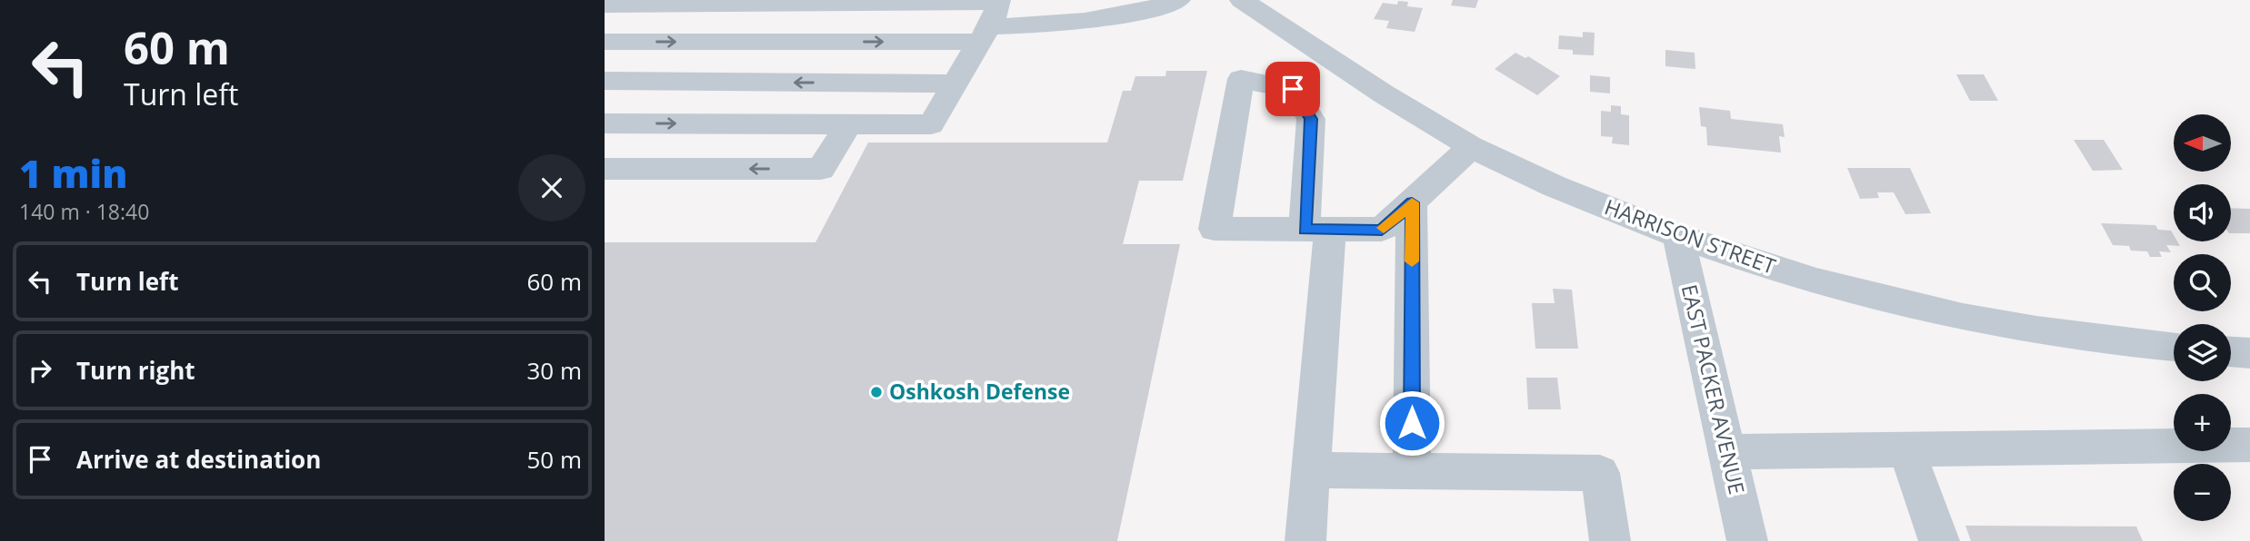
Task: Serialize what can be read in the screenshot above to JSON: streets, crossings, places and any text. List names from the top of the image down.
{
  "streets": {
    "street": ["HARRISON STREET", "EAST PACKER AVENUE"]
  },
  "crossings": [
    ["HARRISON STREET", "EAST PACKER AVENUE"]
  ],
  "places": ["Oshkosh Defense"],
  "north": "left",
  "page": {
    "turn": ["60 m", "Turn left"],
    "map_buttons": ["+", "−"],
    "heading": ["1 min", "140 m · 18:40"],
    "list": [
      {
        "name": "Turn left",
        "value": "60 m"
      },
      {
        "name": "Turn right",
        "value": "30 m"
      },
      {
        "name": "Arrive at destination",
        "value": "50 m"
      }
    ]
  }
}
